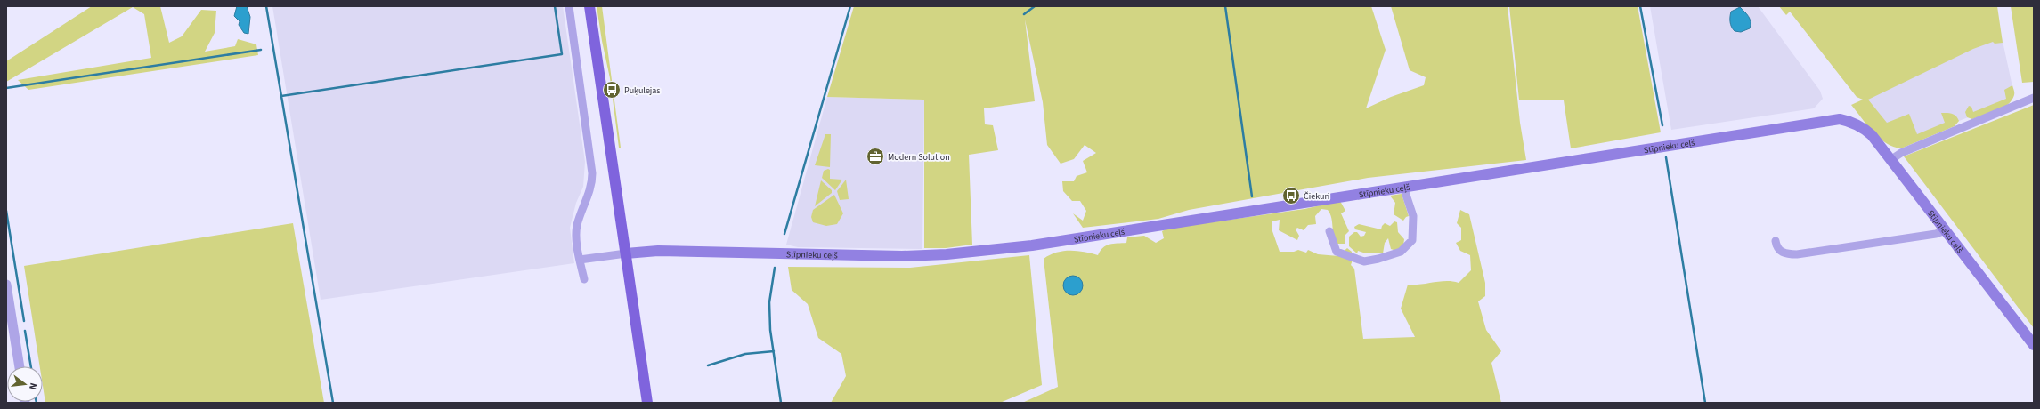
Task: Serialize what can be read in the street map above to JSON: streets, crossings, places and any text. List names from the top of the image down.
{
  "streets": {
    "main road": ["Stīpnieku ceļš"]
  },
  "places": {
    "bus stop": ["Puķulejas", "Čiekuri"],
    "office": ["Modern Solution"]
  },
  "north": "right"
}
